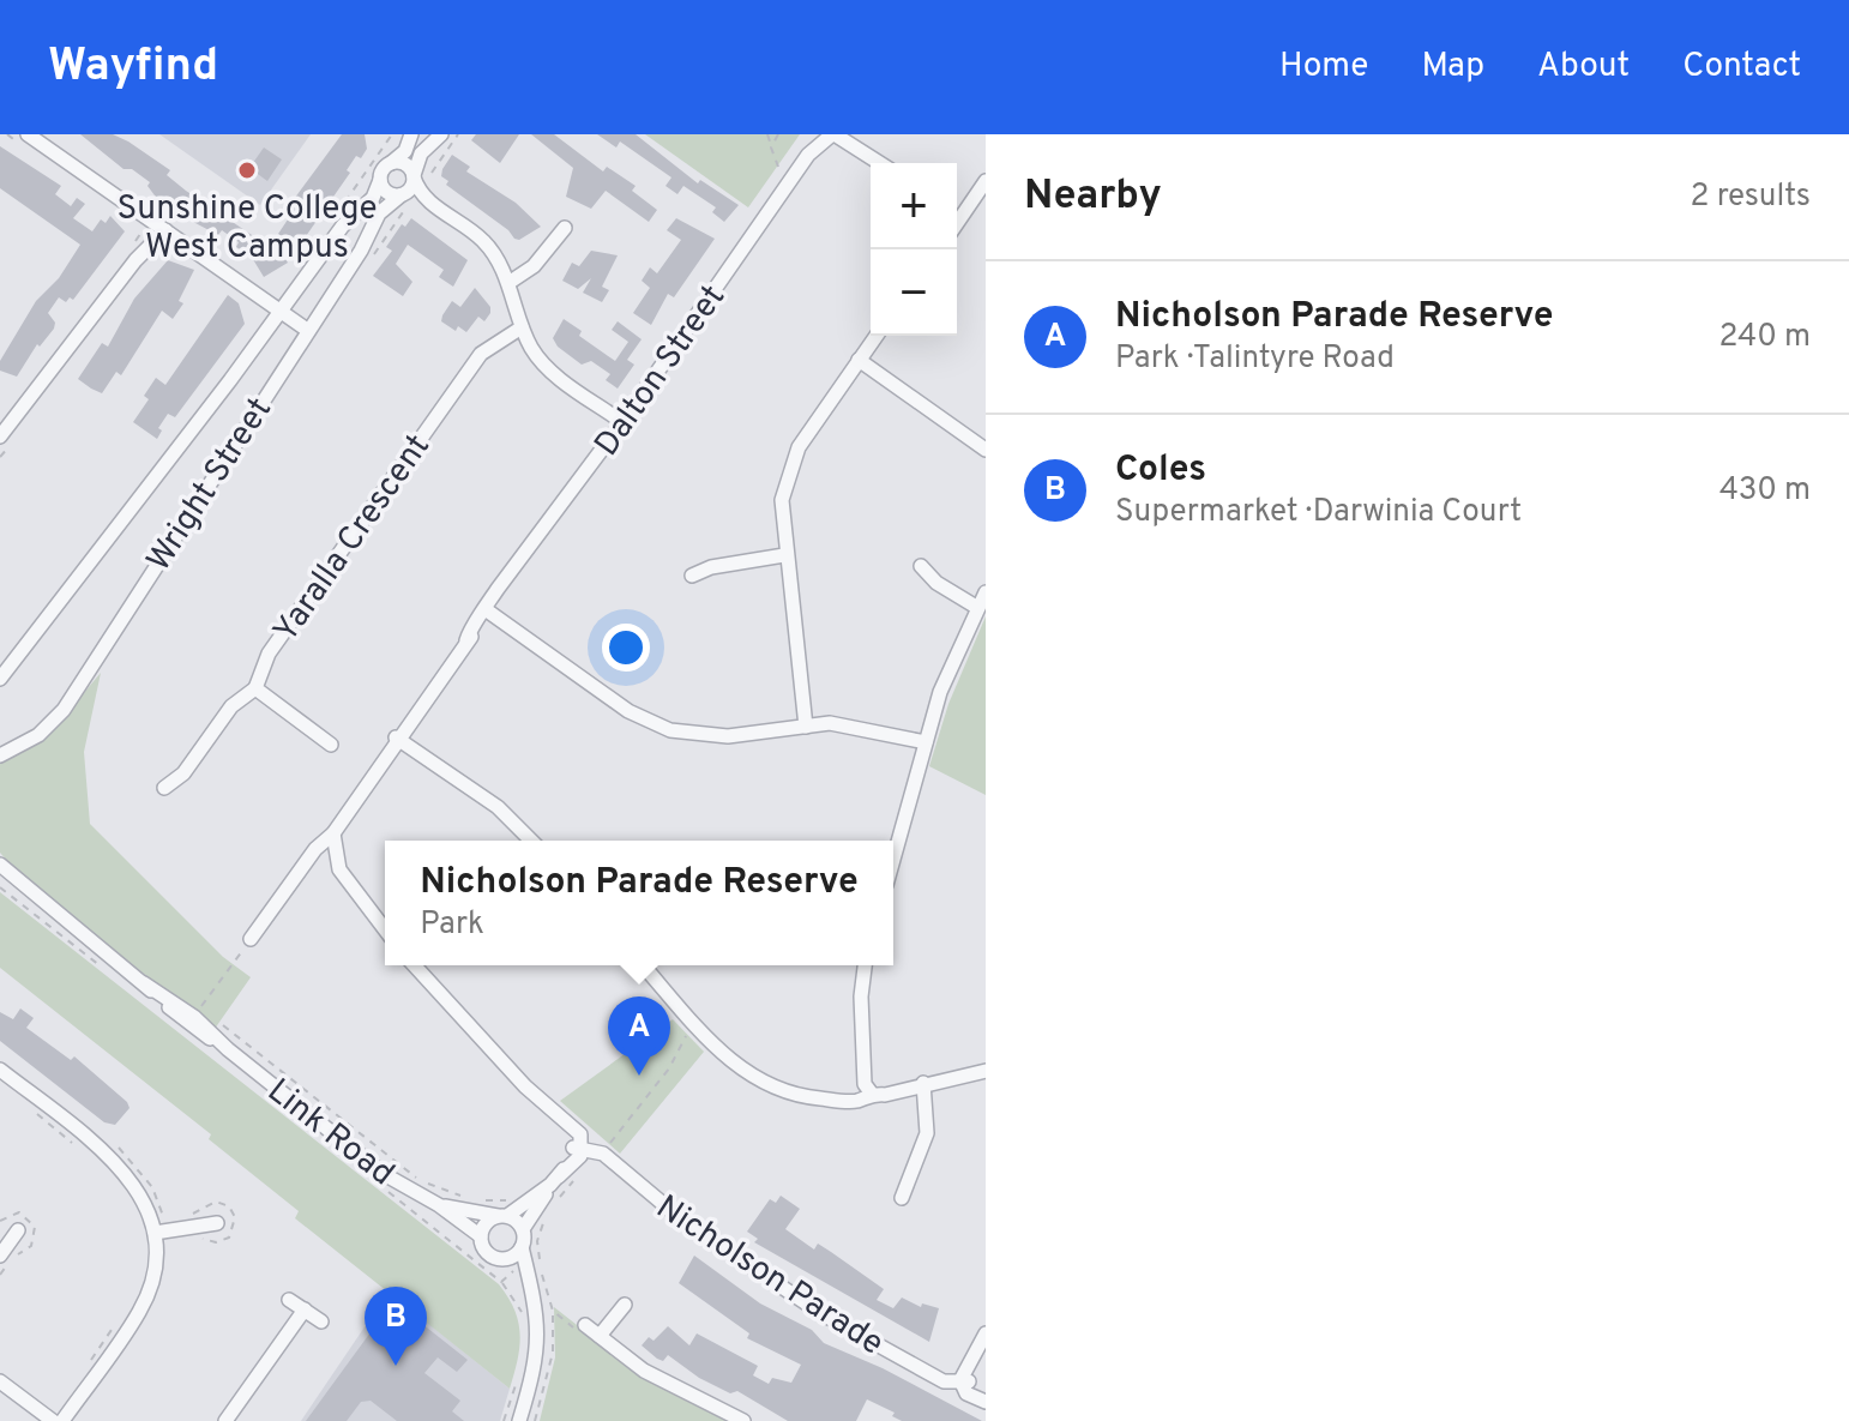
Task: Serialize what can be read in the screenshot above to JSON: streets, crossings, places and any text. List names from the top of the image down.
{
  "streets": {
    "street": [
      "Dalton Street",
      "Wright Street",
      "Yaralla Crescent",
      "Link Road",
      "Nicholson Parade"
    ]
  },
  "places": ["Sunshine College West Campus"],
  "page": {
    "header": "Wayfind",
    "nav": [
      "Home",
      "Map",
      "About",
      "Contact"
    ],
    "heading": ["Nearby", "2 results"],
    "map_buttons": ["+", "−"],
    "list": [
      {
        "mark": "A",
        "name": "Nicholson Parade Reserve",
        "note": "Park · Talintyre Road",
        "value": "240 m"
      },
      {
        "mark": "B",
        "name": "Coles",
        "note": "Supermarket · Darwinia Court",
        "value": "430 m"
      }
    ],
    "popup": ["Nicholson Parade Reserve", "Park"],
    "pins": ["A", "B"]
  }
}
